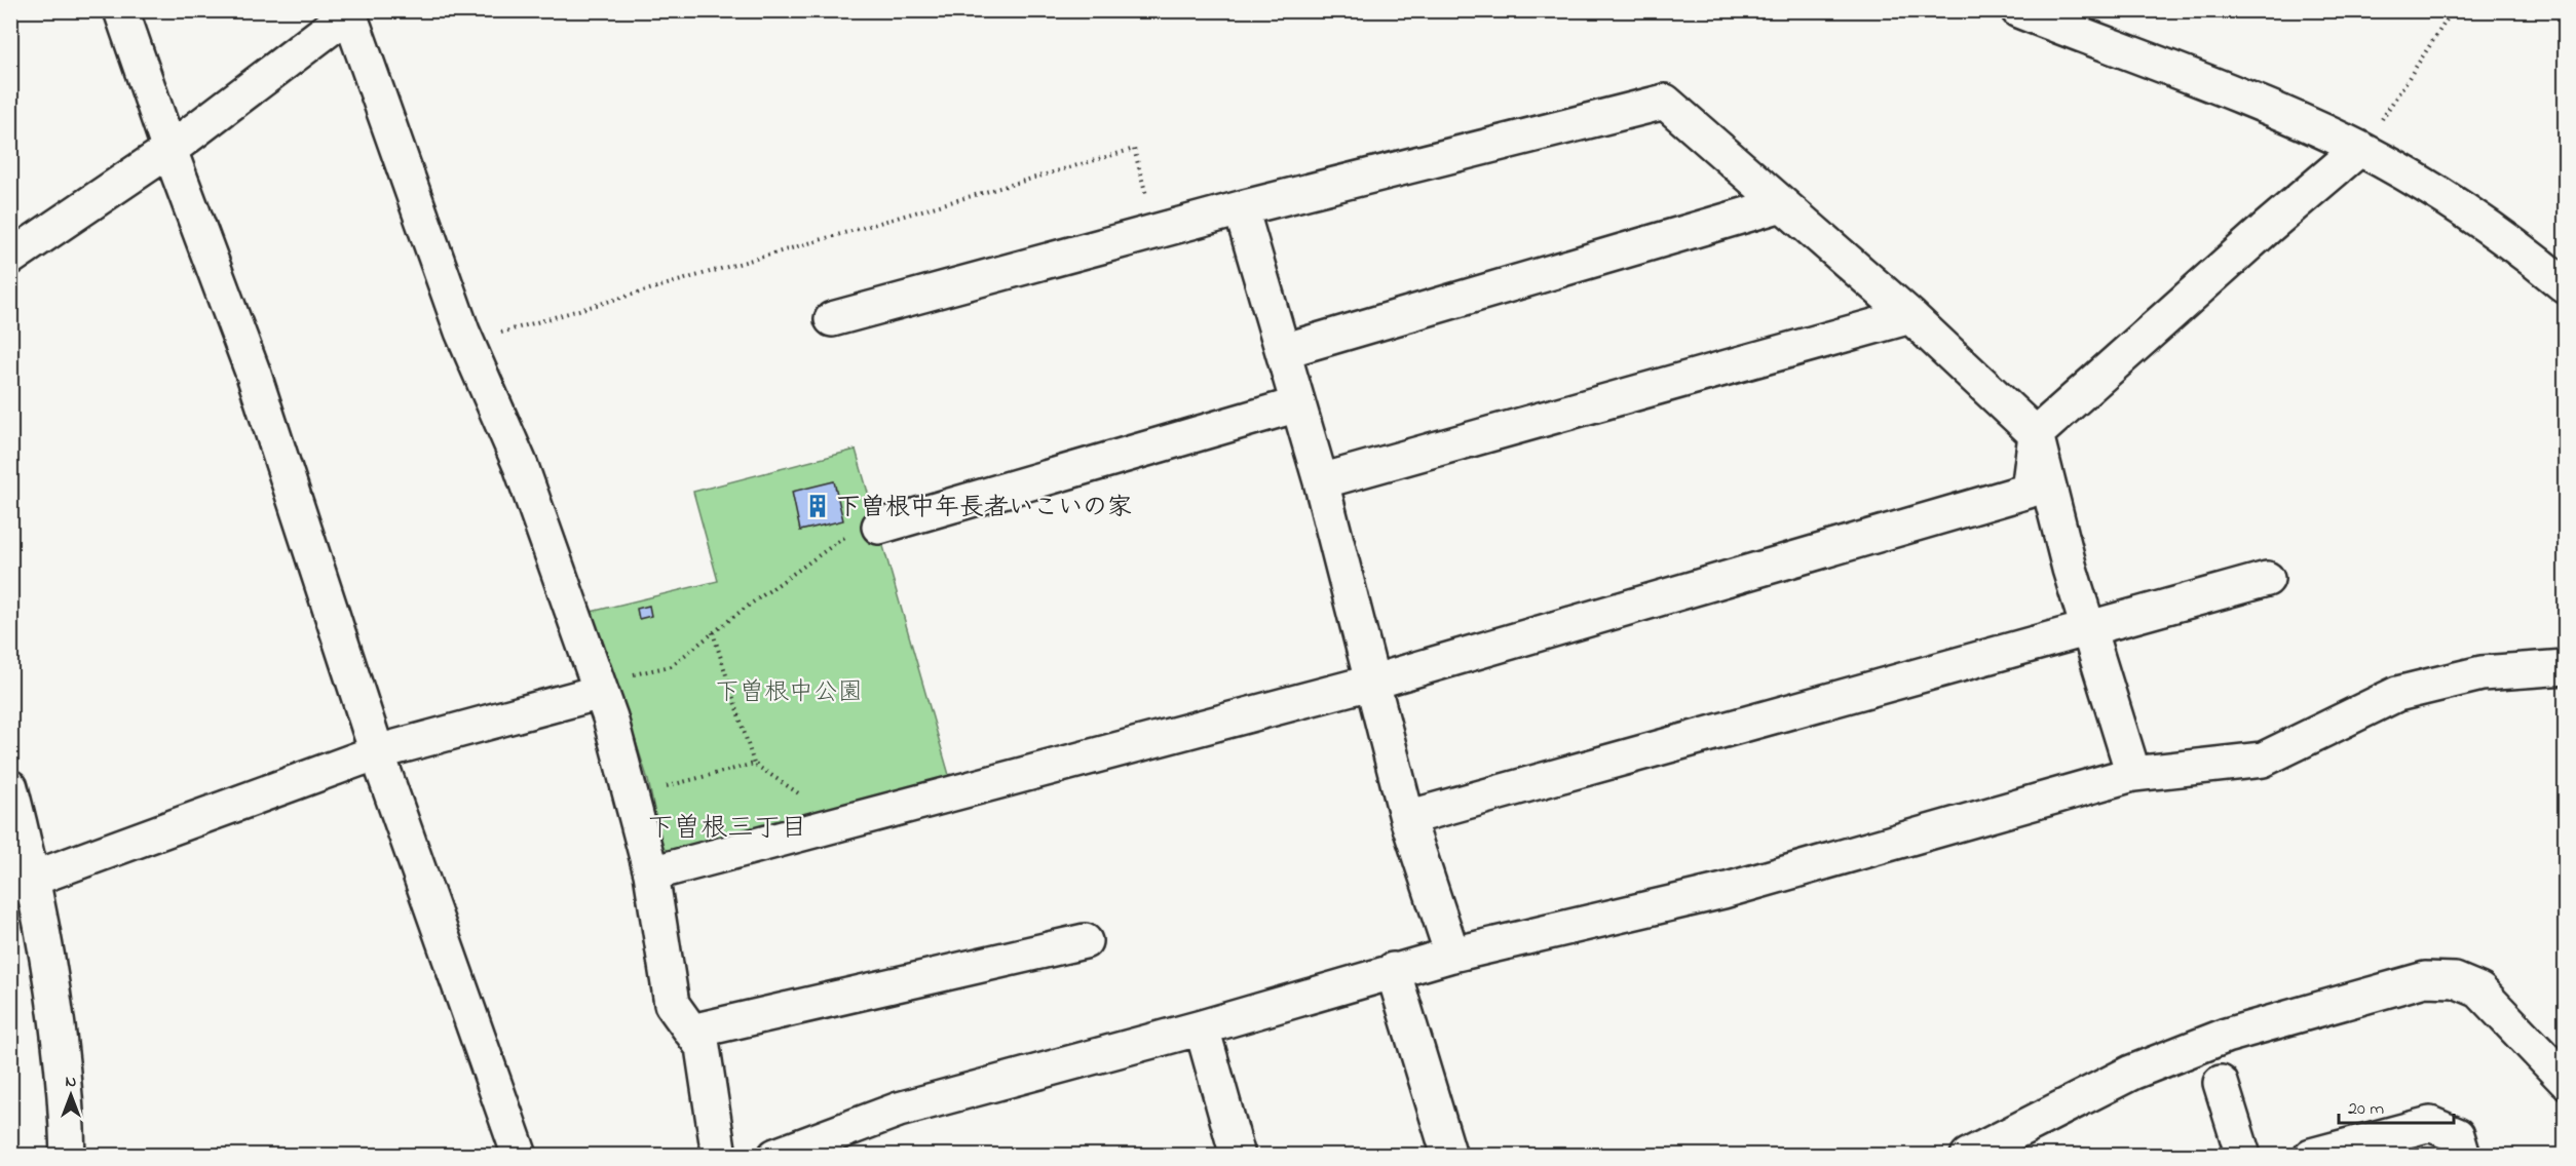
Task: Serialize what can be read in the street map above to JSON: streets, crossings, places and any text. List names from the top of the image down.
{
  "districts": ["下曽根三丁目"],
  "parks": ["下曽根中公園"],
  "places": {
    "building": ["下曽根中年長者いこいの家"]
  },
  "scale_bar": "20 m",
  "north": "top"
}
